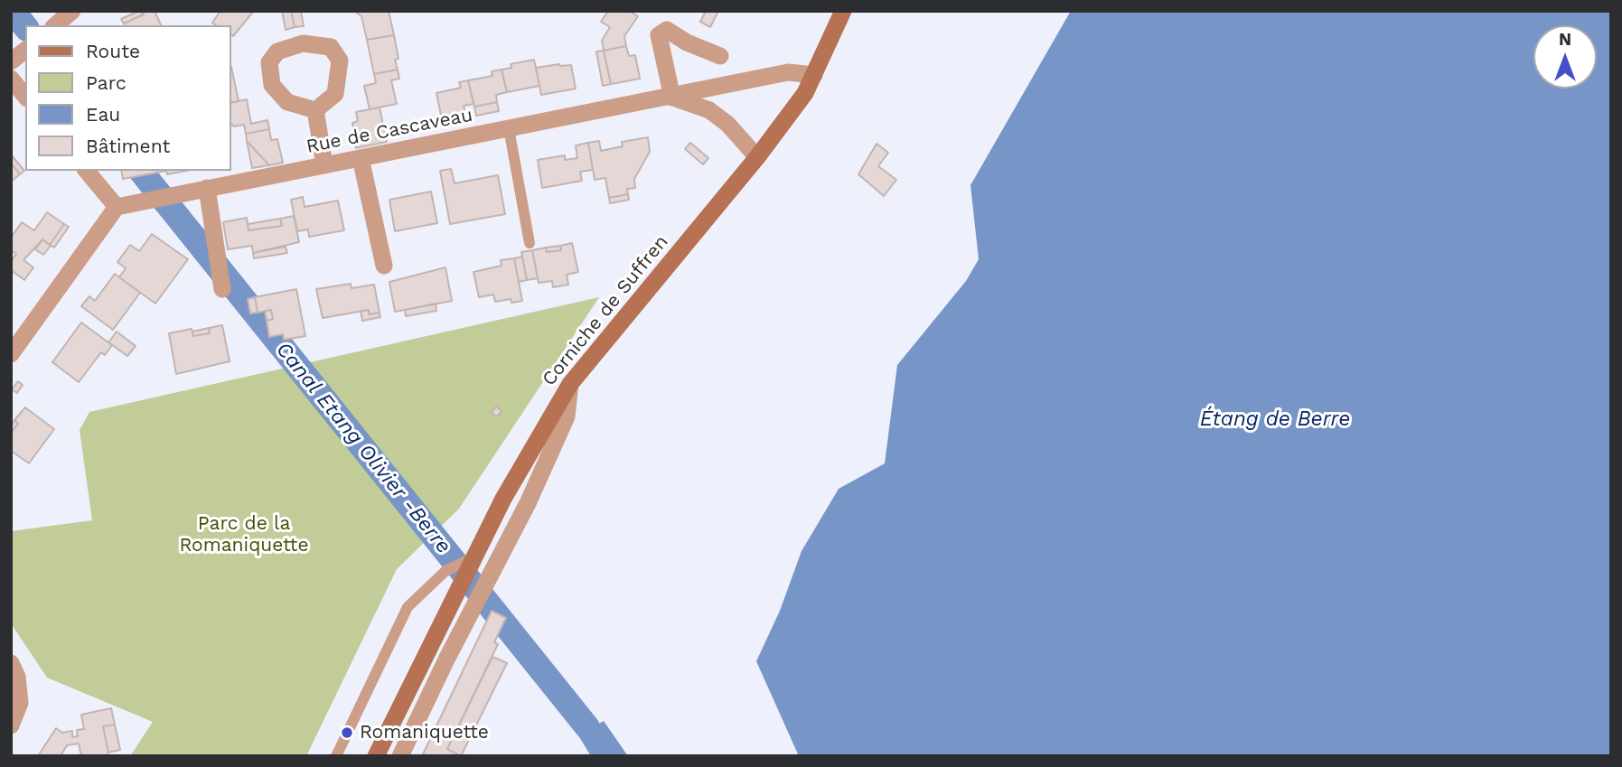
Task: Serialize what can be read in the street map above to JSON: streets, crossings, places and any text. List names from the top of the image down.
{
  "streets": {
    "main road": ["Corniche de Suffren"],
    "street": ["Rue de Cascaveau"]
  },
  "crossings": [
    ["Rue de Cascaveau", "Corniche de Suffren"]
  ],
  "water": ["Étang de Berre", "Canal Etang Olivier -Berre"],
  "parks": ["Parc de la Romaniquette"],
  "places": ["Romaniquette"],
  "legend": [
    "Route",
    "Parc",
    "Eau",
    "Bâtiment"
  ],
  "north": "top"
}
